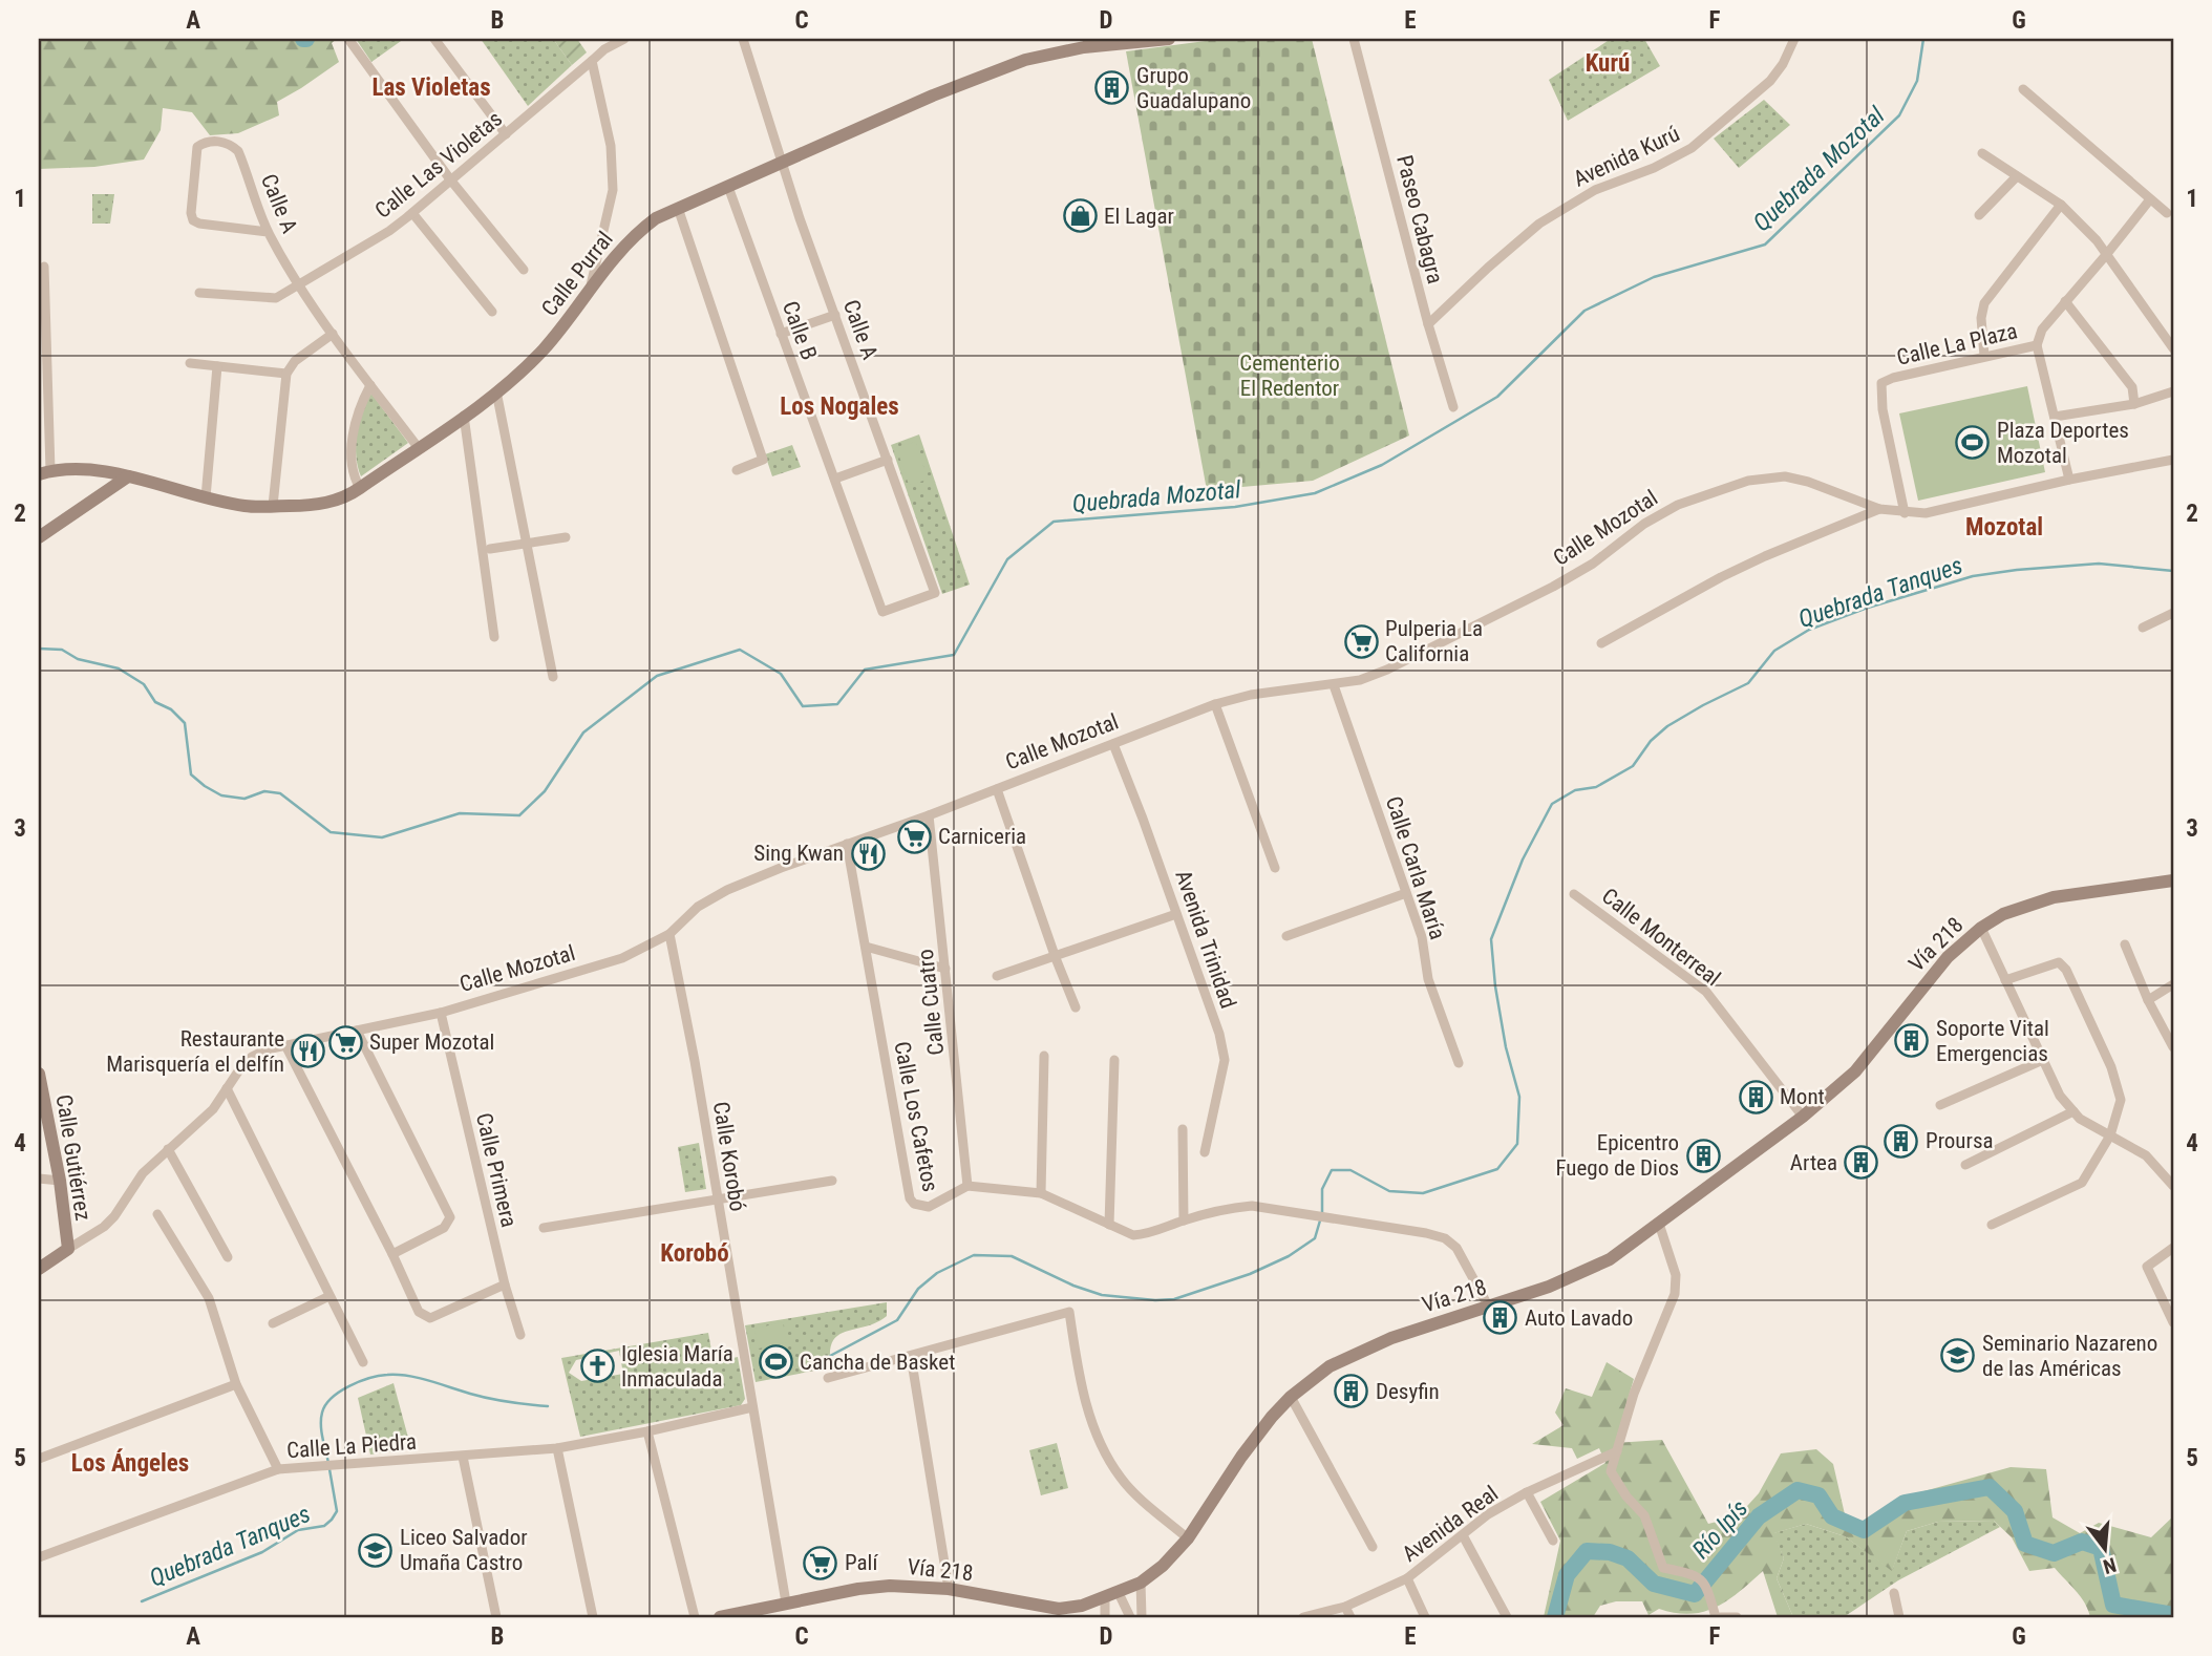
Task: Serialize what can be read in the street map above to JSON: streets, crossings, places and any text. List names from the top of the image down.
{
  "streets": {
    "main road": [
      "Calle Purral",
      "Calle Mozotal",
      "Vía 218",
      "Calle Gutiérrez"
    ],
    "street": [
      "Avenida Kurú",
      "Calle Las Violetas",
      "Calle A",
      "Paseo Cabagra",
      "Calle B",
      "Calle La Plaza",
      "Calle Carla María",
      "Calle Monterreal",
      "Avenida Trinidad",
      "Calle Cuatro",
      "Calle Los Cafetos",
      "Calle Korobó",
      "Calle Primera",
      "Calle La Piedra",
      "Avenida Real"
    ]
  },
  "crossings": [
    ["Avenida Kurú", "Paseo Cabagra"],
    ["Calle Las Violetas", "Calle A"],
    ["Calle A", "Calle Purral"],
    ["Calle A", "Calle B"],
    ["Calle Purral", "Calle B"],
    ["Calle La Plaza", "Calle Mozotal"],
    ["Calle Mozotal", "Calle Carla María"],
    ["Calle Mozotal", "Avenida Trinidad"],
    ["Calle Mozotal", "Calle Cuatro"],
    ["Calle Mozotal", "Calle Los Cafetos"],
    ["Calle Mozotal", "Calle Korobó"],
    ["Calle Mozotal", "Calle Gutiérrez"],
    ["Calle Mozotal", "Calle Primera"],
    ["Calle Monterreal", "Vía 218"],
    ["Vía 218", "Calle Los Cafetos"],
    ["Vía 218", "Calle Korobó"],
    ["Calle Cuatro", "Calle Los Cafetos"],
    ["Calle Korobó", "Calle La Piedra"]
  ],
  "districts": [
    "Kurú",
    "Las Violetas",
    "Los Nogales",
    "Mozotal",
    "Korobó",
    "Los Ángeles"
  ],
  "water": ["Quebrada Mozotal", "Quebrada Tanques", "Río Ipís"],
  "parks": ["Cementerio El Redentor"],
  "places": {
    "building": [
      "Grupo Guadalupano",
      "Soporte Vital Emergencias",
      "Mont",
      "Proursa",
      "Epicentro Fuego de Dios",
      "Artea",
      "Auto Lavado",
      "Desyfin"
    ],
    "shop": ["El Lagar"],
    "sports": ["Plaza Deportes Mozotal", "Cancha de Basket"],
    "supermarket": [
      "Pulperia La California",
      "Carniceria",
      "Super Mozotal",
      "Palí"
    ],
    "restaurant": ["Sing Kwan", "Restaurante Marisquería el delfín"],
    "school or university": ["Seminario Nazareno de las Américas", "Liceo Salvador Umaña Castro"],
    "church": ["Iglesia María Inmaculada"]
  },
  "north": "bottom",
  "grid": {
    "columns": [
      "A",
      "B",
      "C",
      "D",
      "E",
      "F",
      "G"
    ],
    "rows": [
      "1",
      "2",
      "3",
      "4",
      "5"
    ]
  }
}
